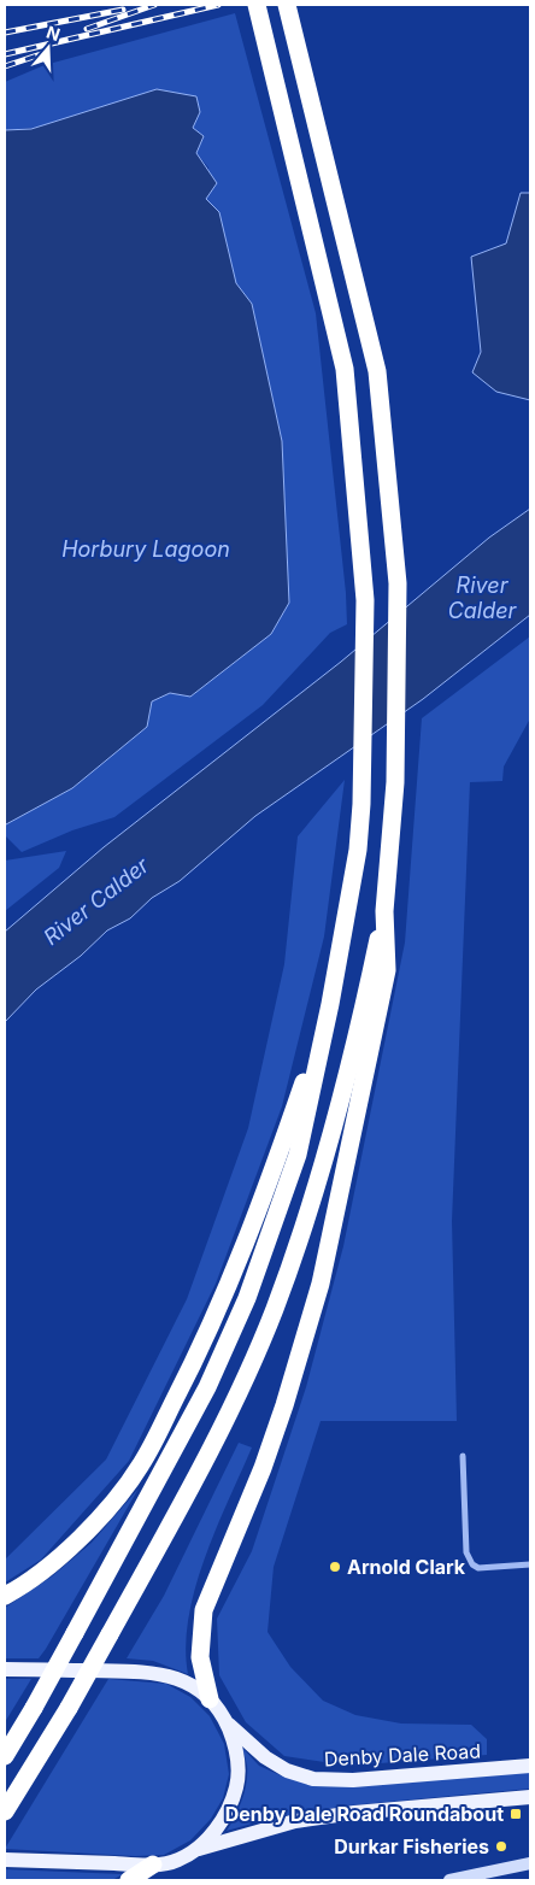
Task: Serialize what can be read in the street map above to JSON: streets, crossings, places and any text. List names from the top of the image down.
{
  "streets": {
    "main road": ["Denby Dale Road"]
  },
  "water": ["Horbury Lagoon", "River Calder"],
  "places": {
    "other": ["Arnold Clark", "Durkar Fisheries"],
    "transit": ["Denby Dale Road Roundabout"]
  },
  "north": "top"
}
